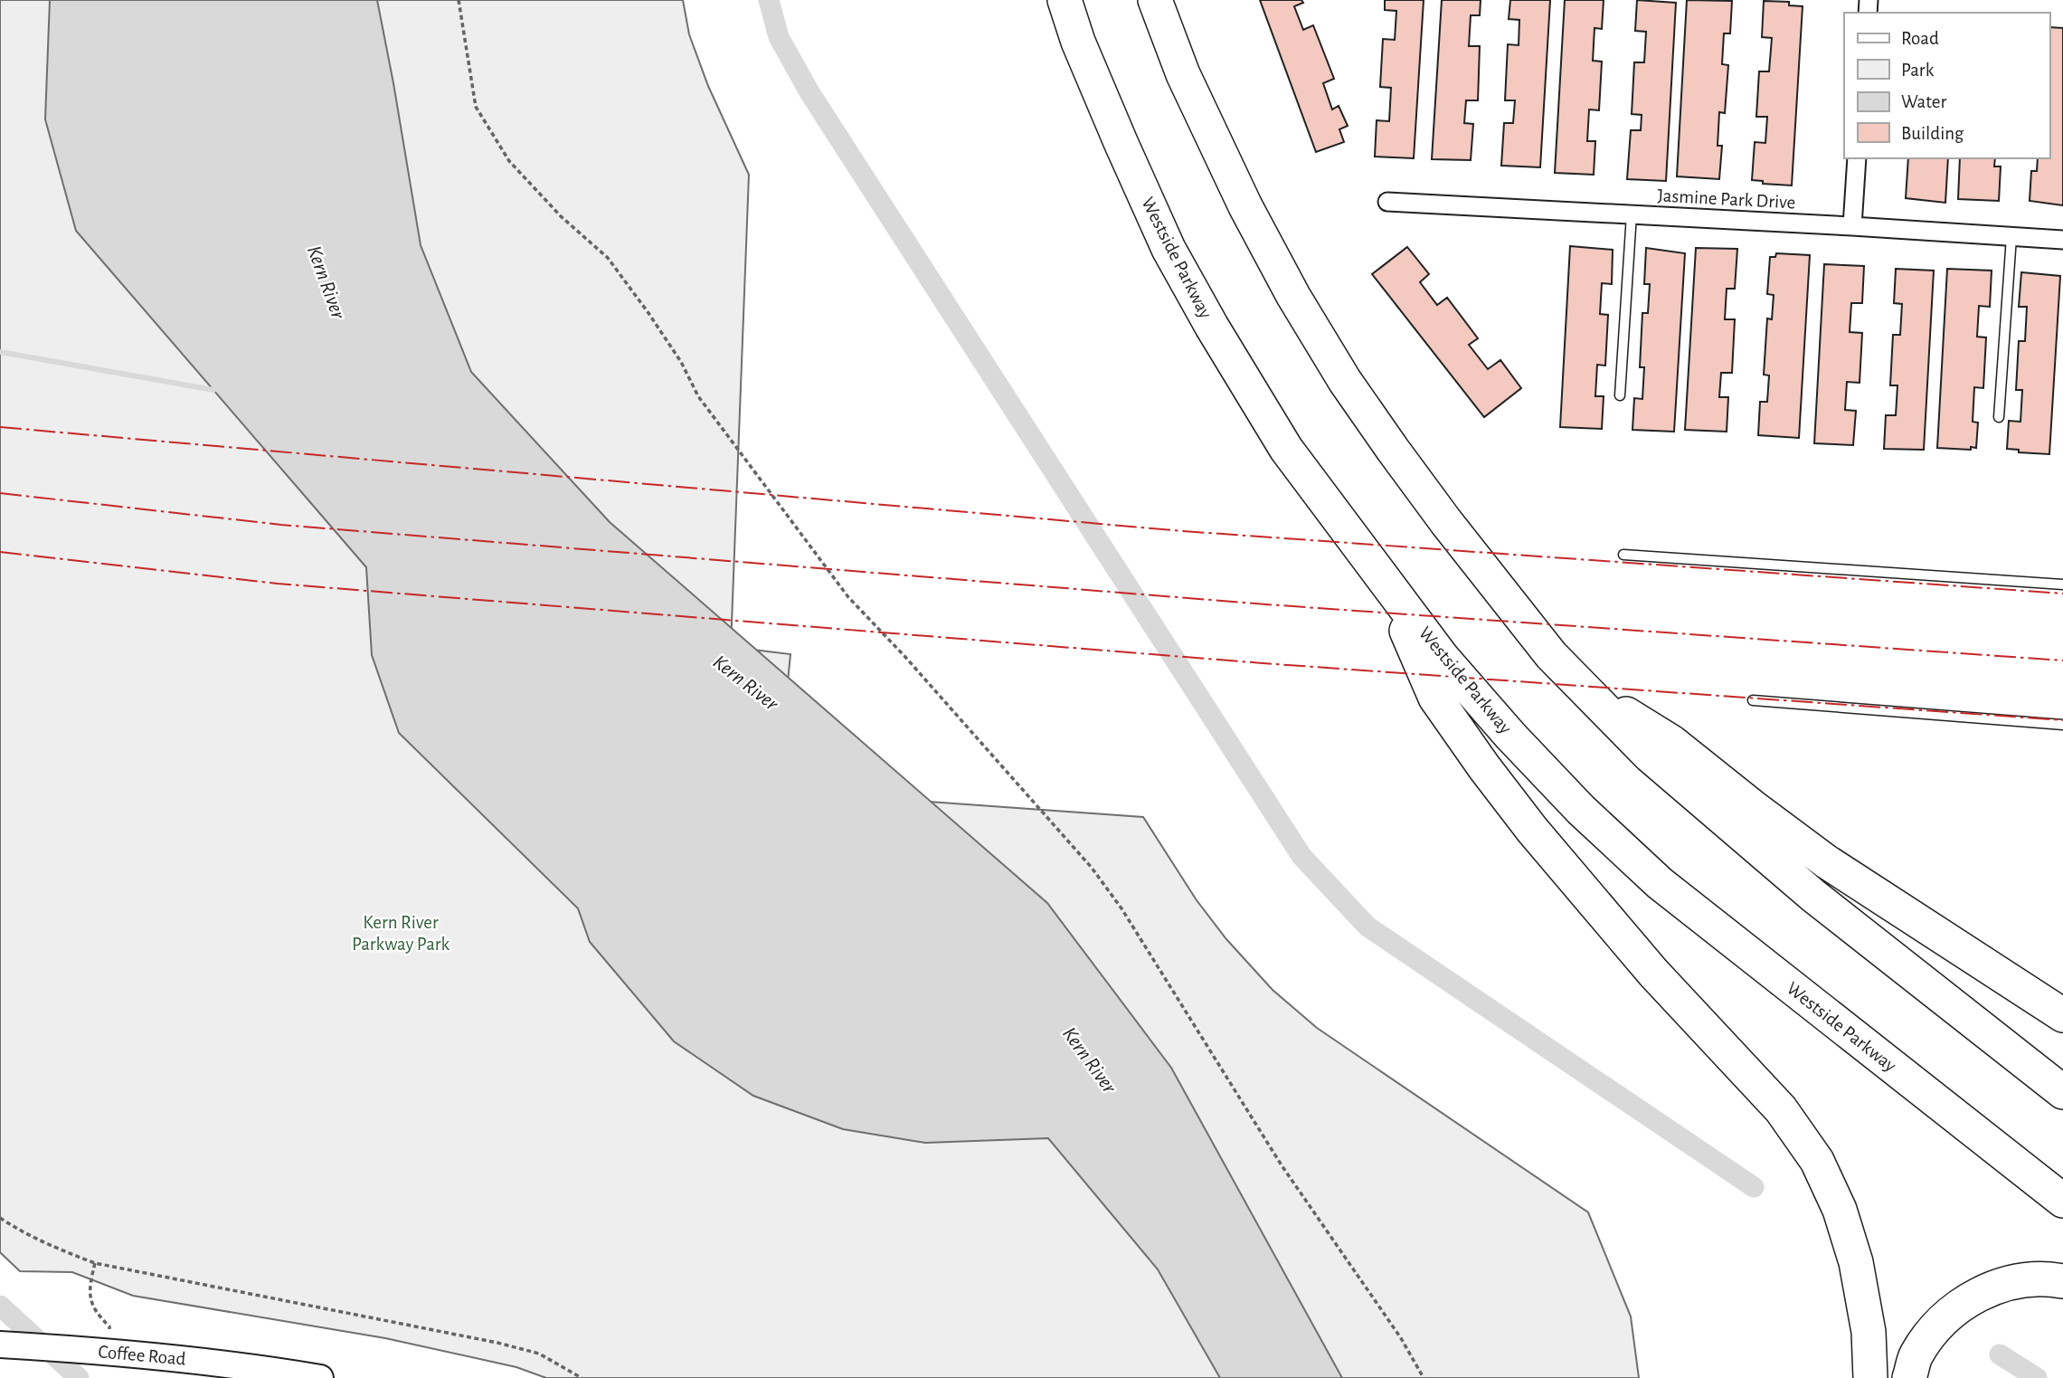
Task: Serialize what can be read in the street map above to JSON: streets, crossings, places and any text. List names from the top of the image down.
{
  "streets": {
    "highway": ["Westside Parkway"],
    "main road": ["Coffee Road"],
    "street": ["Jasmine Park Drive"]
  },
  "water": ["Kern River"],
  "parks": ["Kern River Parkway Park"],
  "legend": [
    "Road",
    "Park",
    "Water",
    "Building"
  ]
}
